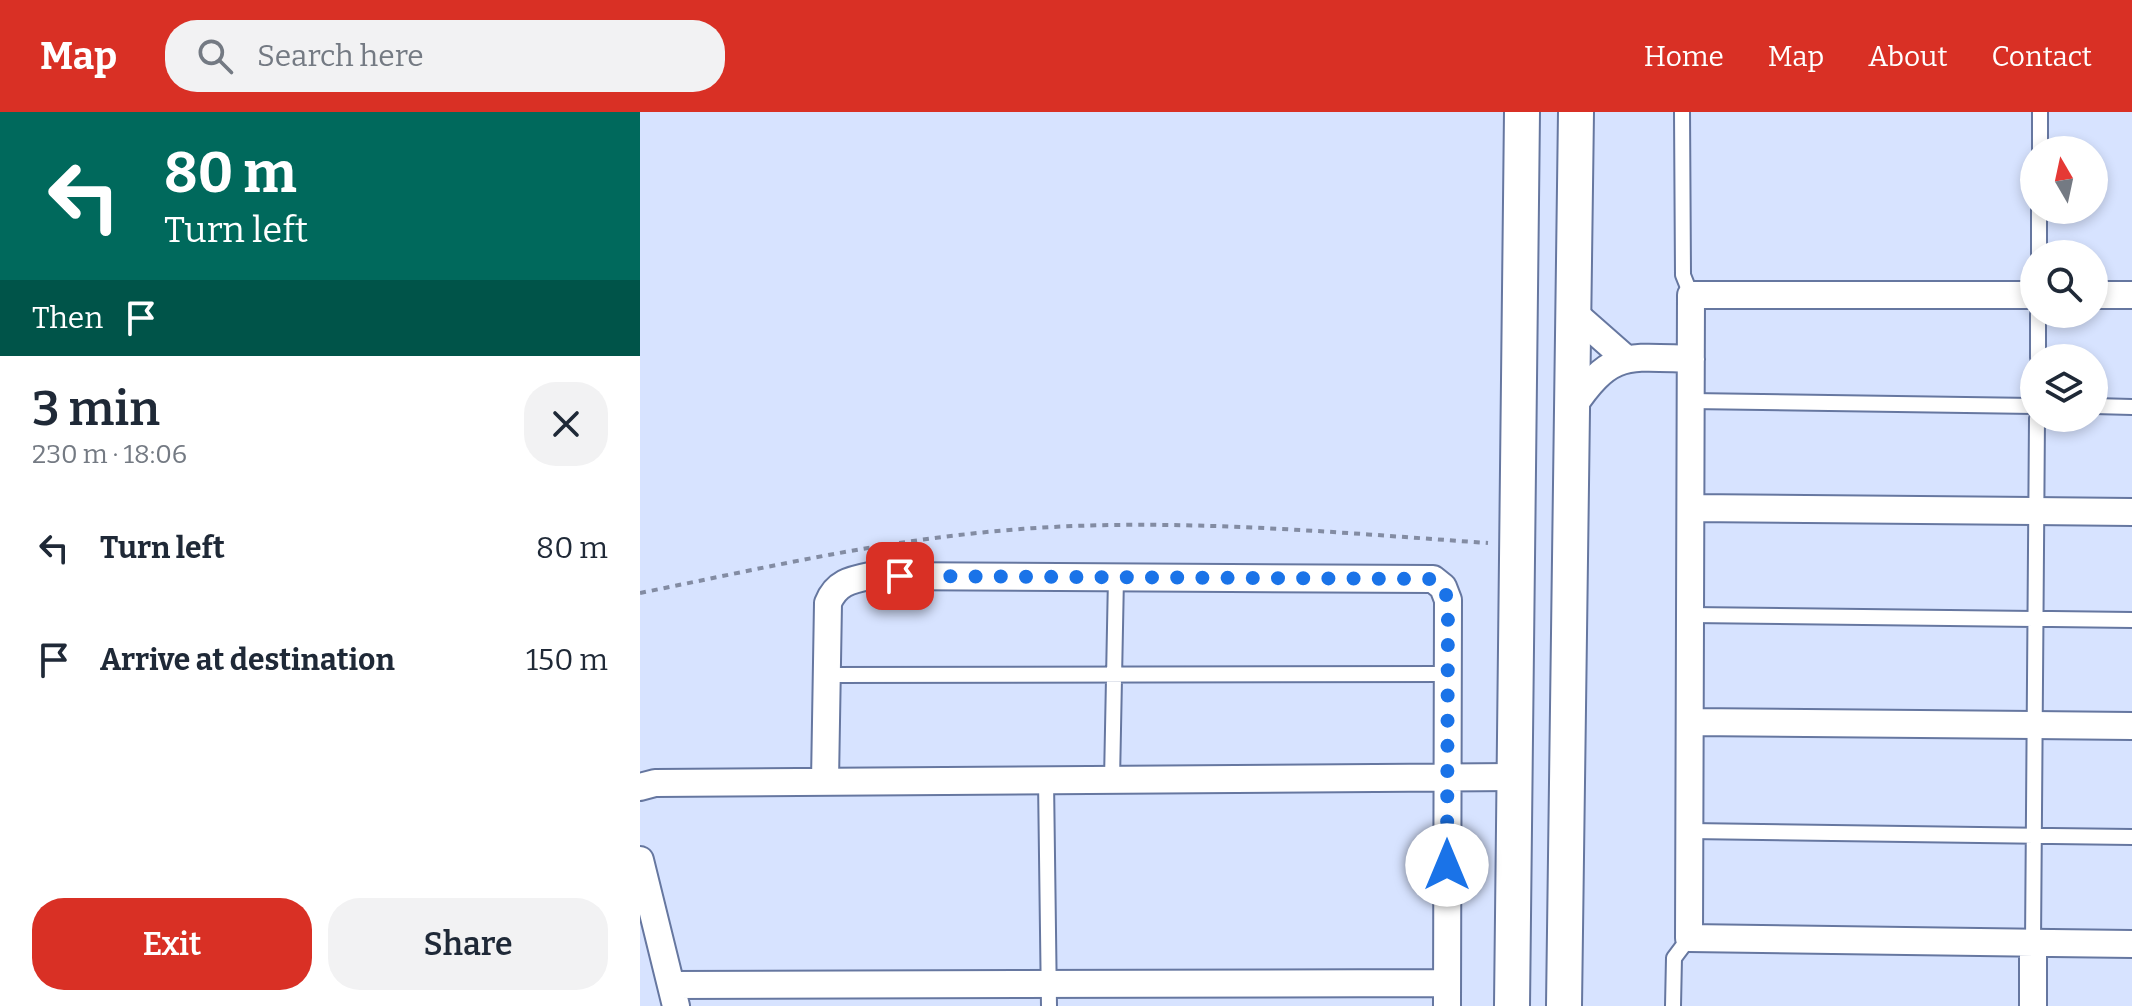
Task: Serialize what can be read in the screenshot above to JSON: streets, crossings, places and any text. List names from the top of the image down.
{
  "north": "top",
  "page": {
    "header": "Map",
    "search": "Search here",
    "nav": [
      "Home",
      "Map",
      "About",
      "Contact"
    ],
    "turn": ["80 m", "Turn left"],
    "then": "Then",
    "heading": ["3 min", "230 m · 18:06"],
    "list": [
      {
        "name": "Turn left",
        "value": "80 m"
      },
      {
        "name": "Arrive at destination",
        "value": "150 m"
      }
    ],
    "buttons": ["Exit", "Share"]
  }
}
